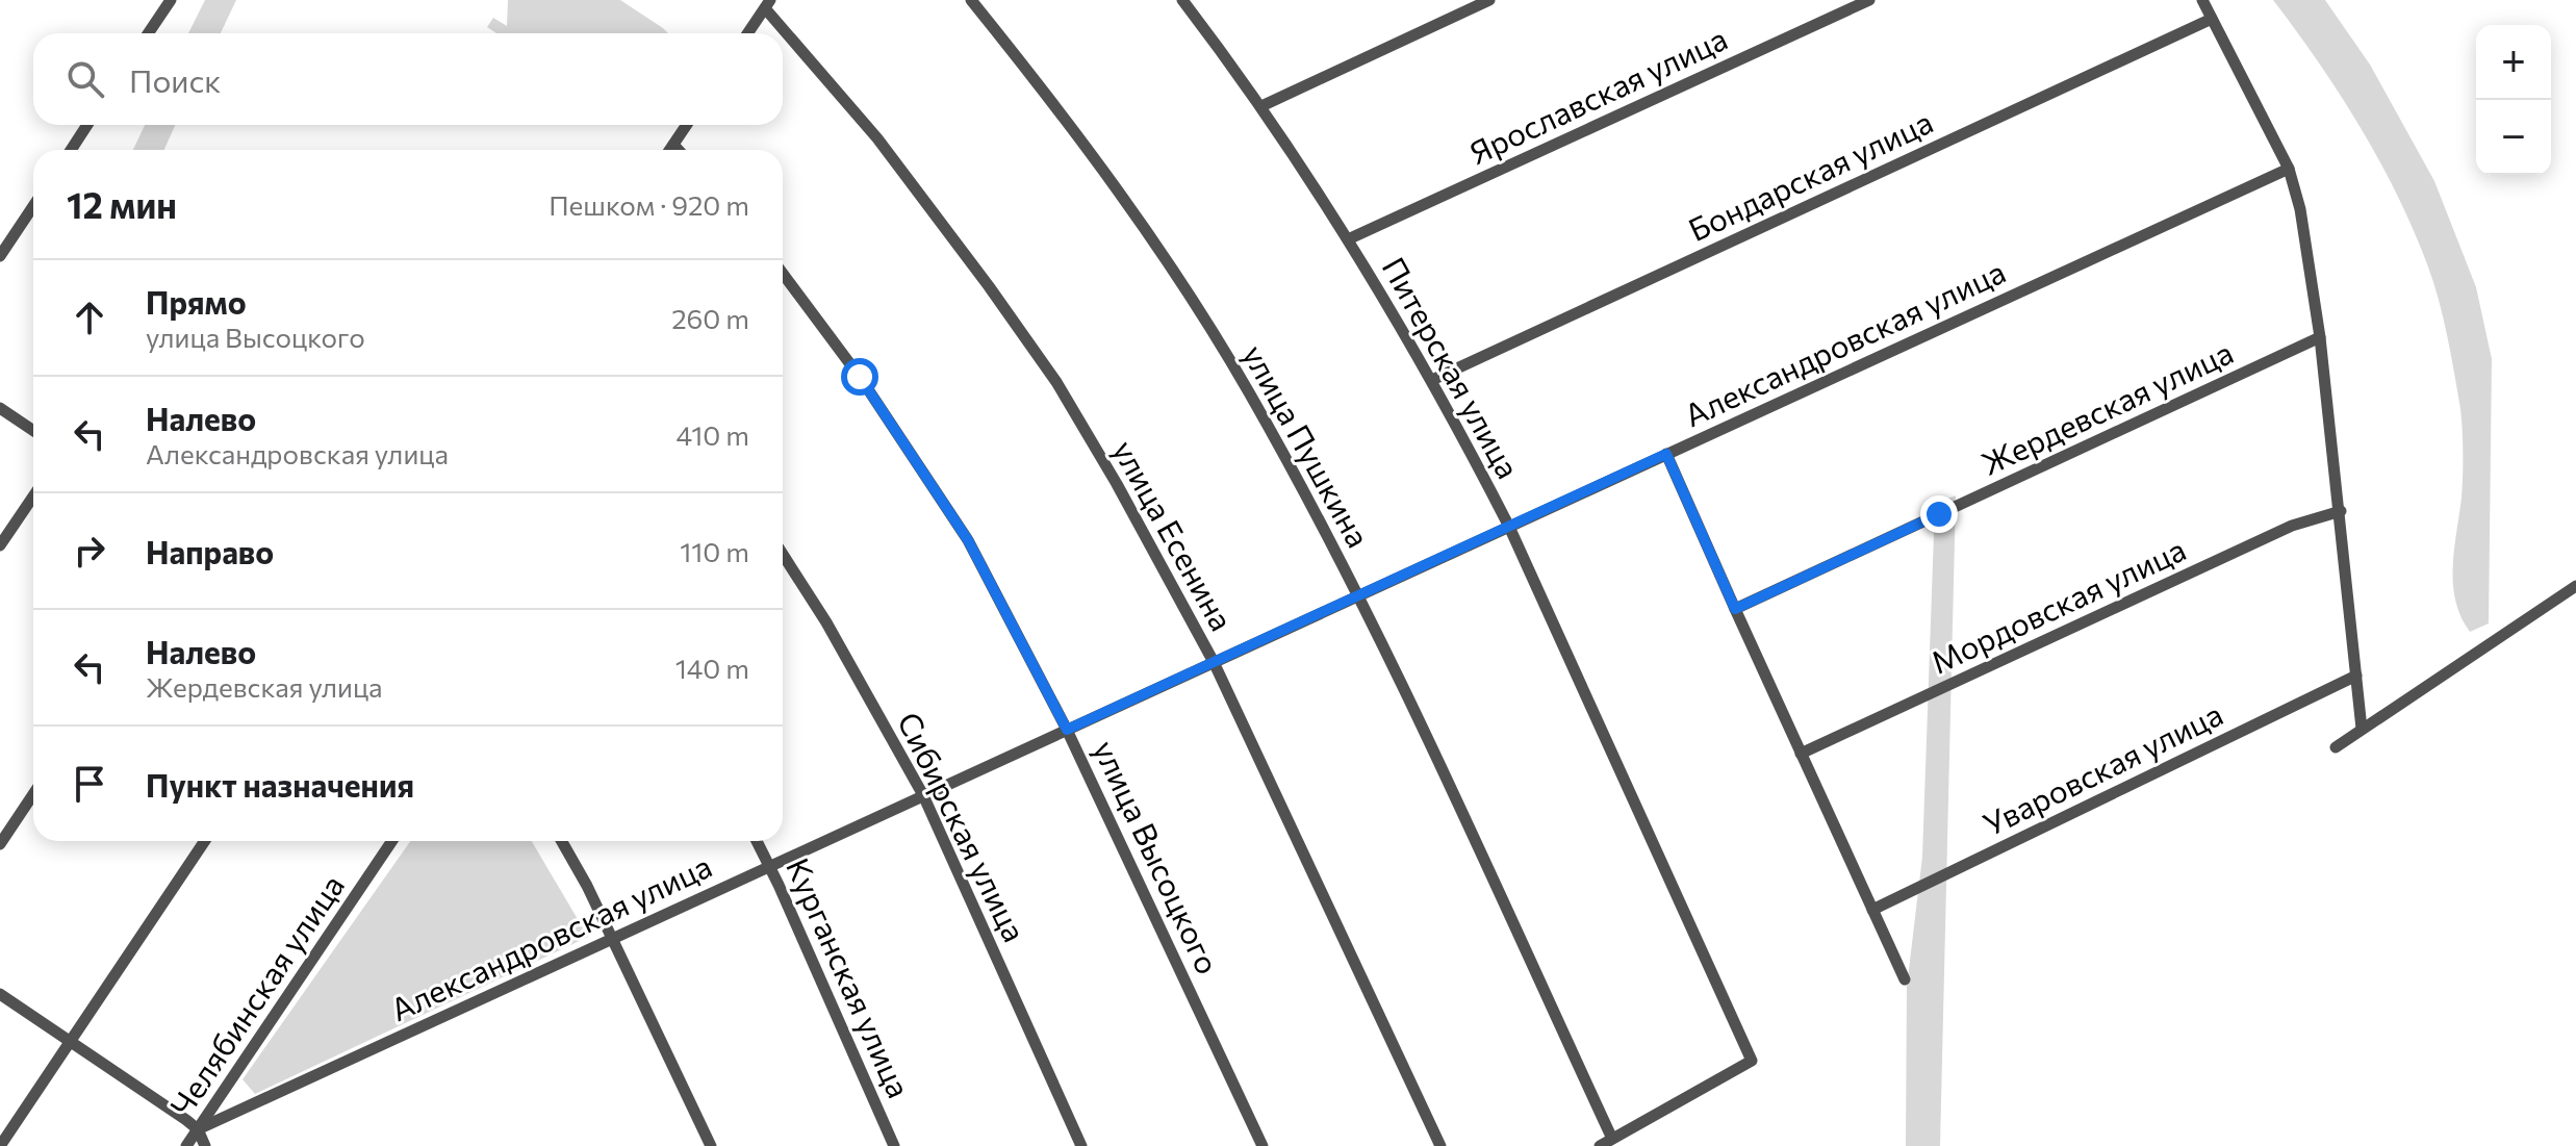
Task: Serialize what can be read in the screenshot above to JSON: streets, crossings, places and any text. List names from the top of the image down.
{
  "streets": {
    "street": [
      "Ярославская улица",
      "Бондарская улица",
      "Александровская улица",
      "Питерская улица",
      "Жердевская улица",
      "улица Пушкина",
      "улица Есенина",
      "Мордовская улица",
      "Уваровская улица",
      "Сибирская улица",
      "улица Высоцкого",
      "Курганская улица",
      "Челябинская улица"
    ]
  },
  "crossings": [
    ["Ярославская улица", "Питерская улица"],
    ["Бондарская улица", "Питерская улица"],
    ["Александровская улица", "Питерская улица"],
    ["Александровская улица", "улица Пушкина"],
    ["Александровская улица", "улица Есенина"],
    ["Александровская улица", "Сибирская улица"],
    ["Александровская улица", "улица Высоцкого"],
    ["Александровская улица", "Курганская улица"],
    ["Александровская улица", "Челябинская улица"],
    ["Питерская улица", "улица Пушкина"]
  ],
  "page": {
    "map_buttons": ["+", "−"],
    "search": "Поиск",
    "heading": ["12 мин", "Пешком · 920 m"],
    "list": [
      ["Прямо", "улица Высоцкого", "260 m"],
      ["Налево", "Александровская улица", "410 m"],
      ["Направо", "110 m"],
      ["Налево", "Жердевская улица", "140 m"],
      "Пункт назначения"
    ]
  }
}
